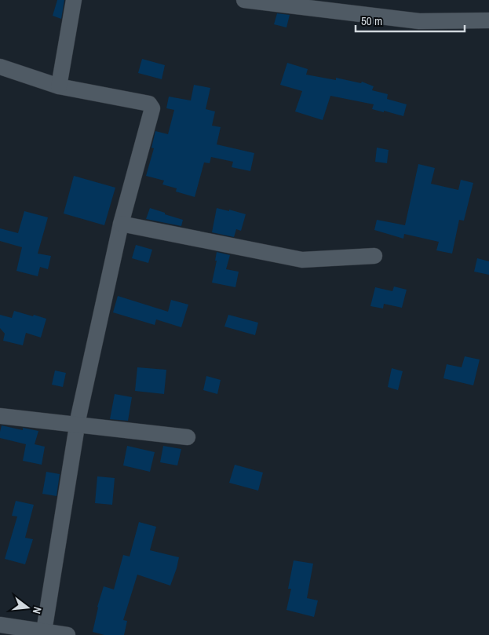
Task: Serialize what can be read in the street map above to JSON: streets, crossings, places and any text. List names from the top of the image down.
{
  "scale_bar": "50 m",
  "north": "right"
}
